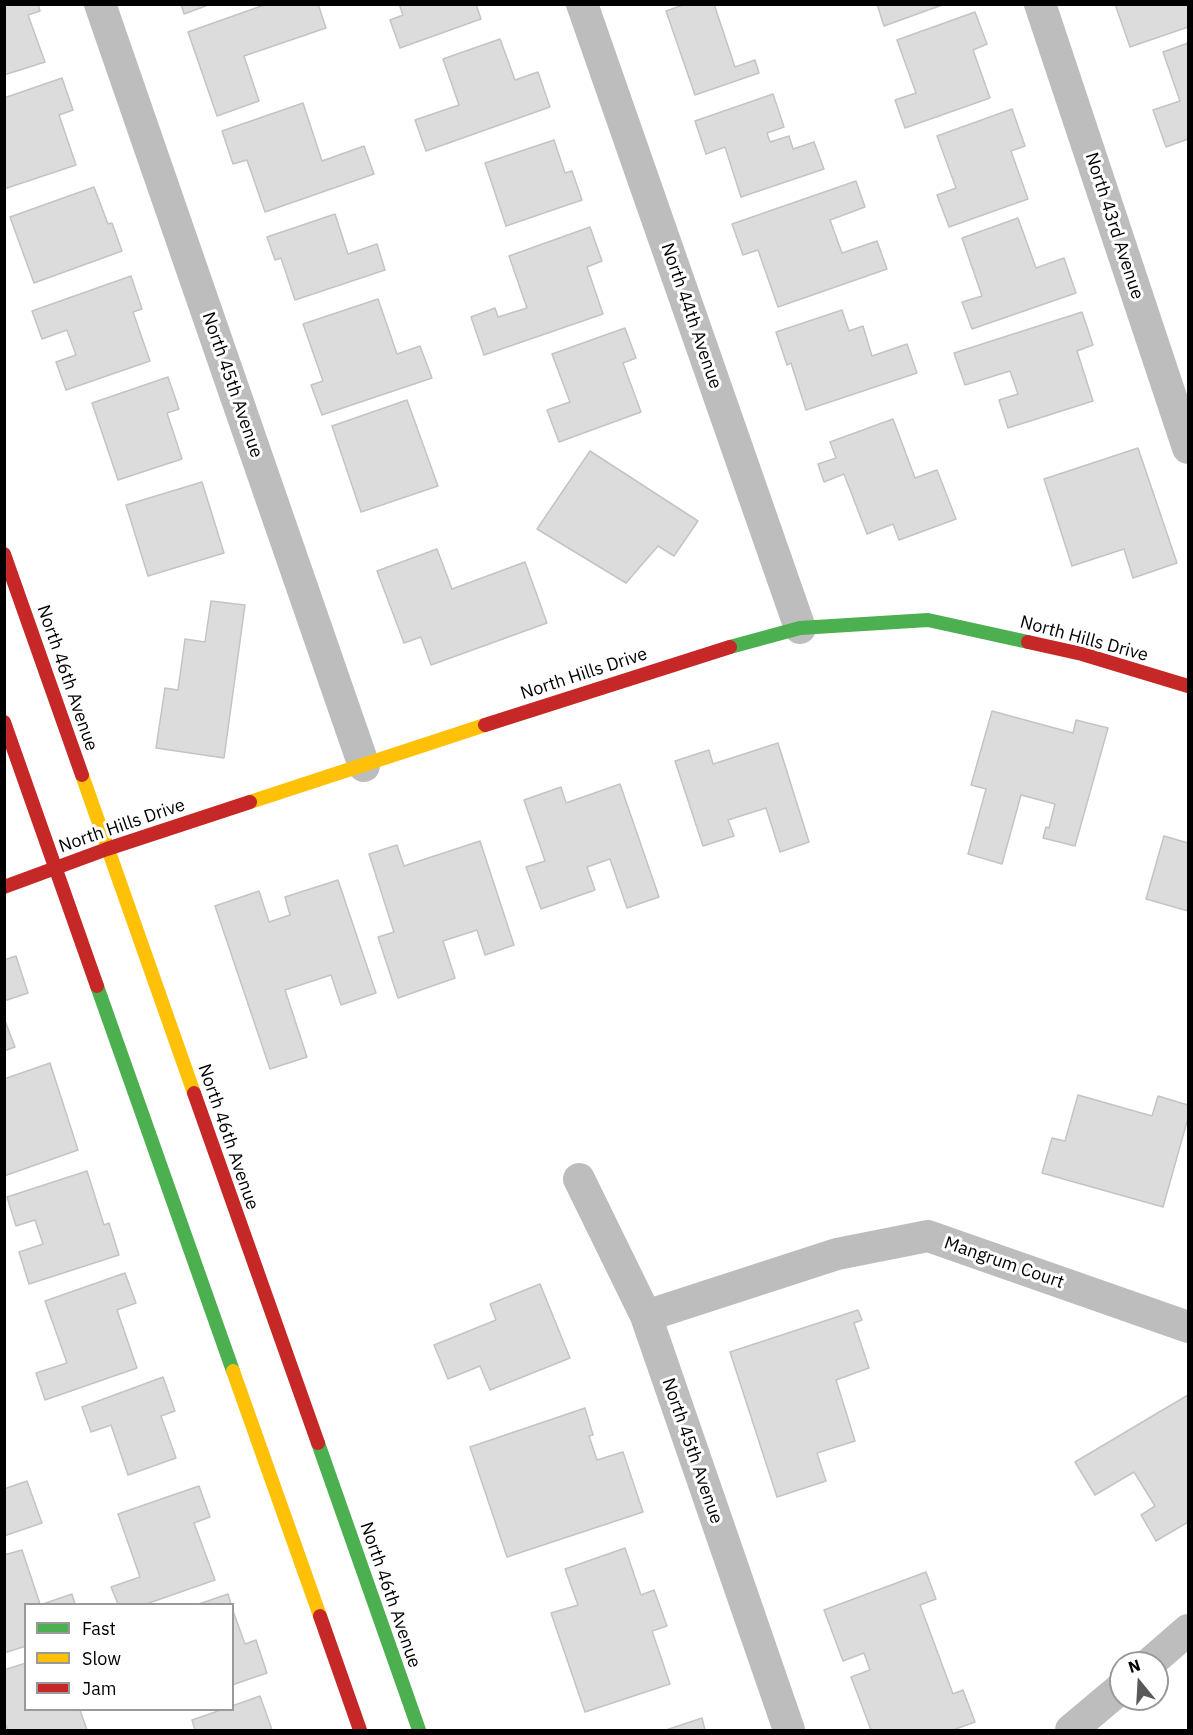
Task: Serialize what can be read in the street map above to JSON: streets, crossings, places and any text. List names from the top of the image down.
{
  "streets": {
    "street": [
      "North 43rd Avenue",
      "North 44th Avenue",
      "North 45th Avenue",
      "North Hills Drive",
      "North 46th Avenue",
      "Mangrum Court"
    ]
  },
  "crossings": [
    ["North 44th Avenue", "North Hills Drive"],
    ["North 45th Avenue", "North Hills Drive"],
    ["North 45th Avenue", "Mangrum Court"],
    ["North Hills Drive", "North 46th Avenue"]
  ],
  "legend": ["Fast", "Slow", "Jam"],
  "north": "top"
}
